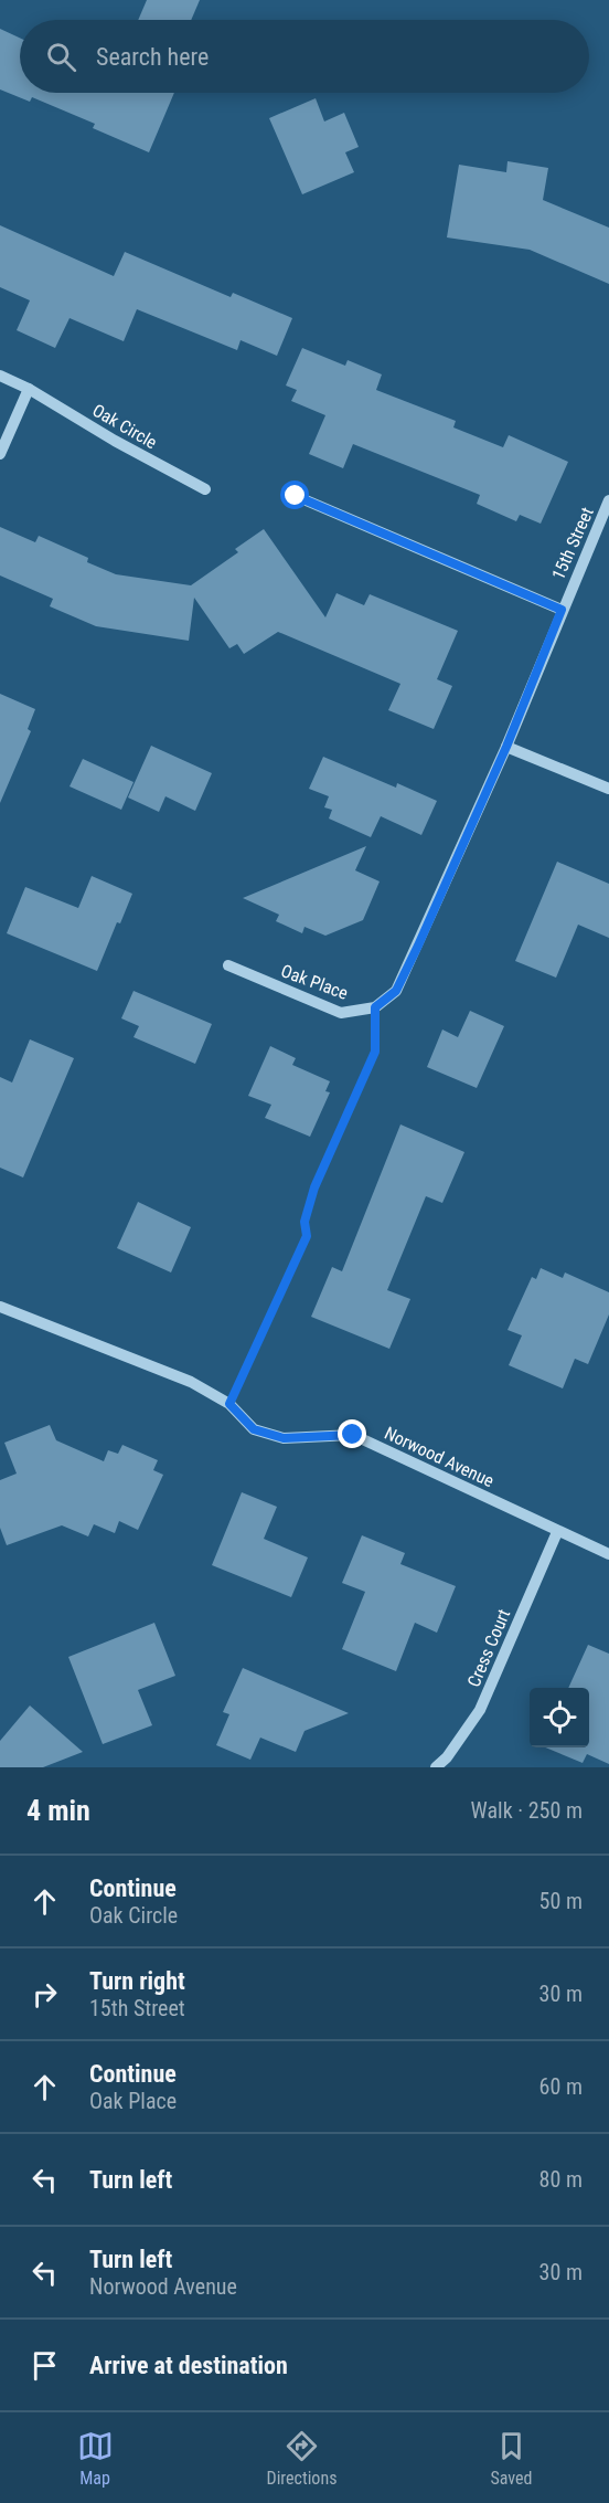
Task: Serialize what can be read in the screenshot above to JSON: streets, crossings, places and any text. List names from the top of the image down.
{
  "streets": {
    "street": [
      "Oak Circle",
      "15th Street",
      "Oak Place",
      "Norwood Avenue",
      "Cress Court"
    ]
  },
  "crossings": [
    ["Norwood Avenue", "Cress Court"]
  ],
  "page": {
    "search": "Search here",
    "heading": ["4 min", "Walk · 250 m"],
    "list": [
      ["Continue", "Oak Circle", "50 m"],
      ["Turn right", "15th Street", "30 m"],
      ["Continue", "Oak Place", "60 m"],
      ["Turn left", "80 m"],
      ["Turn left", "Norwood Avenue", "30 m"],
      "Arrive at destination"
    ],
    "nav": ["Map", "Directions", "Saved"]
  }
}
